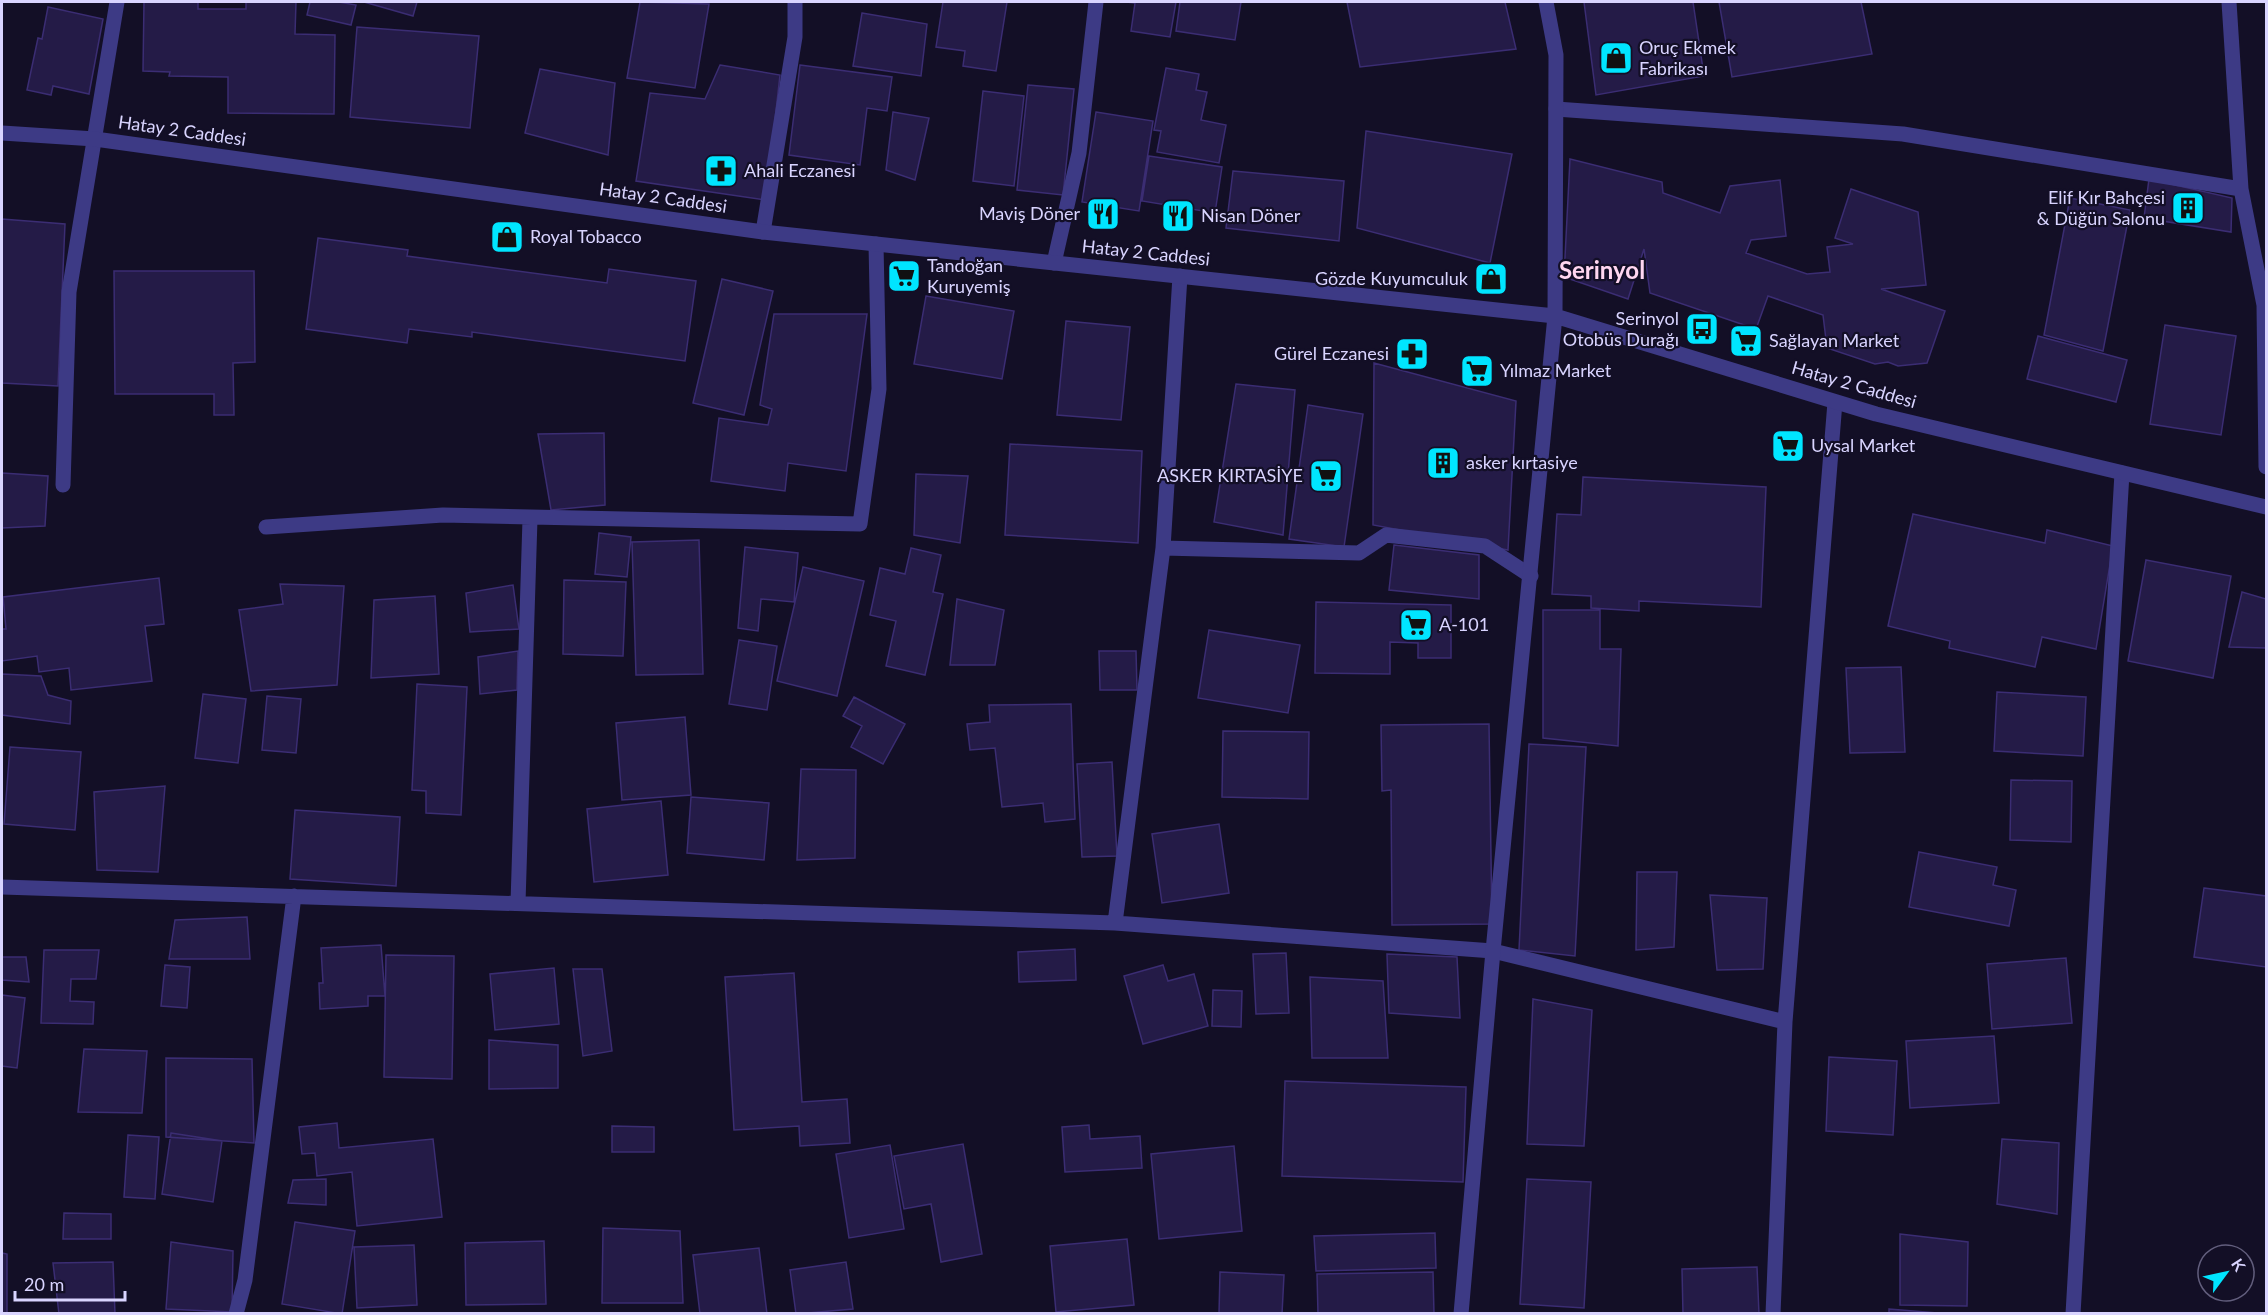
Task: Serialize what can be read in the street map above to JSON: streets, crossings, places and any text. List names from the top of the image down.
{
  "streets": {
    "street": ["Hatay 2 Caddesi"]
  },
  "districts": ["Serinyol"],
  "places": {
    "shop": ["Oruç Ekmek Fabrikası", "Royal Tobacco", "Gözde Kuyumculuk"],
    "pharmacy": ["Ahali Eczanesi", "Gürel Eczanesi"],
    "building": ["Elif Kır Bahçesi & Düğün Salonu", "asker kırtasiye"],
    "restaurant": ["Maviş Döner", "Nisan Döner"],
    "supermarket": [
      "Tandoğan Kuruyemiş",
      "Sağlayan Market",
      "Yılmaz Market",
      "Uysal Market",
      "ASKER KIRTASİYE",
      "A-101"
    ],
    "bus stop": ["Serinyol Otobüs Durağı"]
  },
  "scale_bar": "20 m",
  "north": "top right"
}
